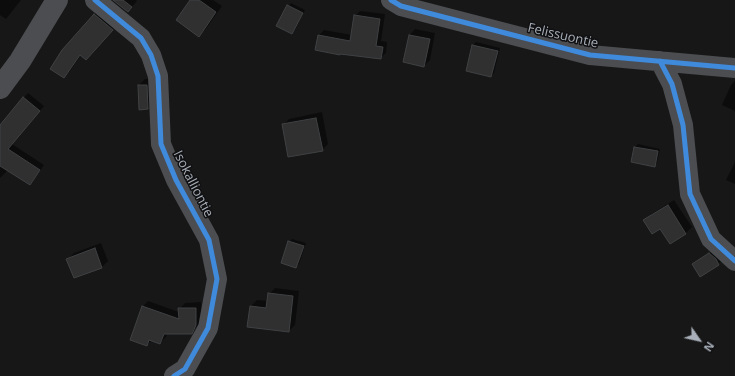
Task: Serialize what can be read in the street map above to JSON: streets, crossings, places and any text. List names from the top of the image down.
{
  "streets": {
    "street": ["Felissuontie", "Isokalliontie"]
  },
  "north": "bottom right"
}
